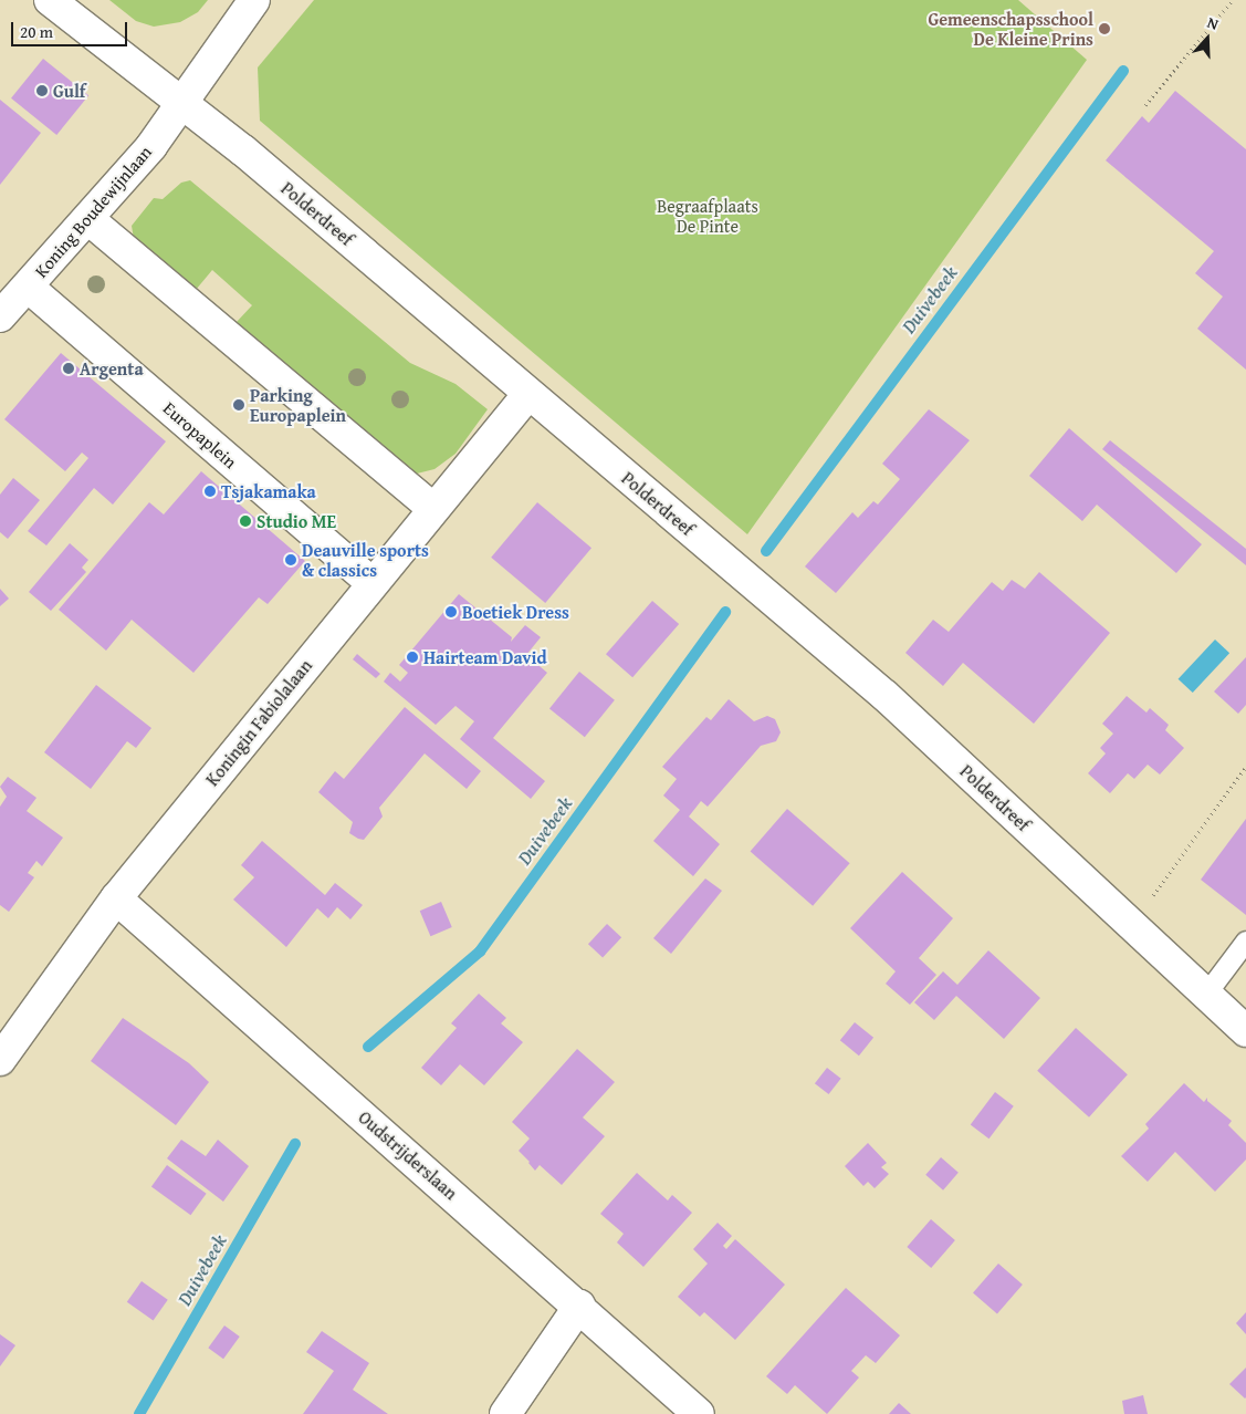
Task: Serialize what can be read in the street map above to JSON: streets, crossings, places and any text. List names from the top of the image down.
{
  "streets": {
    "street": [
      "Koning Boudewijnlaan",
      "Polderdreef",
      "Europaplein",
      "Koningin Fabiolalaan",
      "Oudstrijderslaan"
    ]
  },
  "crossings": [
    ["Koning Boudewijnlaan", "Polderdreef"],
    ["Koning Boudewijnlaan", "Europaplein"],
    ["Polderdreef", "Koningin Fabiolalaan"],
    ["Europaplein", "Koningin Fabiolalaan"],
    ["Koningin Fabiolalaan", "Oudstrijderslaan"]
  ],
  "water": ["Duivebeek"],
  "parks": ["Begraafplaats De Pinte"],
  "places": [
    "Gemeenschapsschool De Kleine Prins",
    "Gulf",
    "Argenta",
    "Parking Europaplein",
    "Tsjakamaka",
    "Studio ME",
    "Deauville sports & classics",
    "Boetiek Dress",
    "Hairteam David"
  ],
  "scale_bar": "20 m",
  "north": "top"
}
